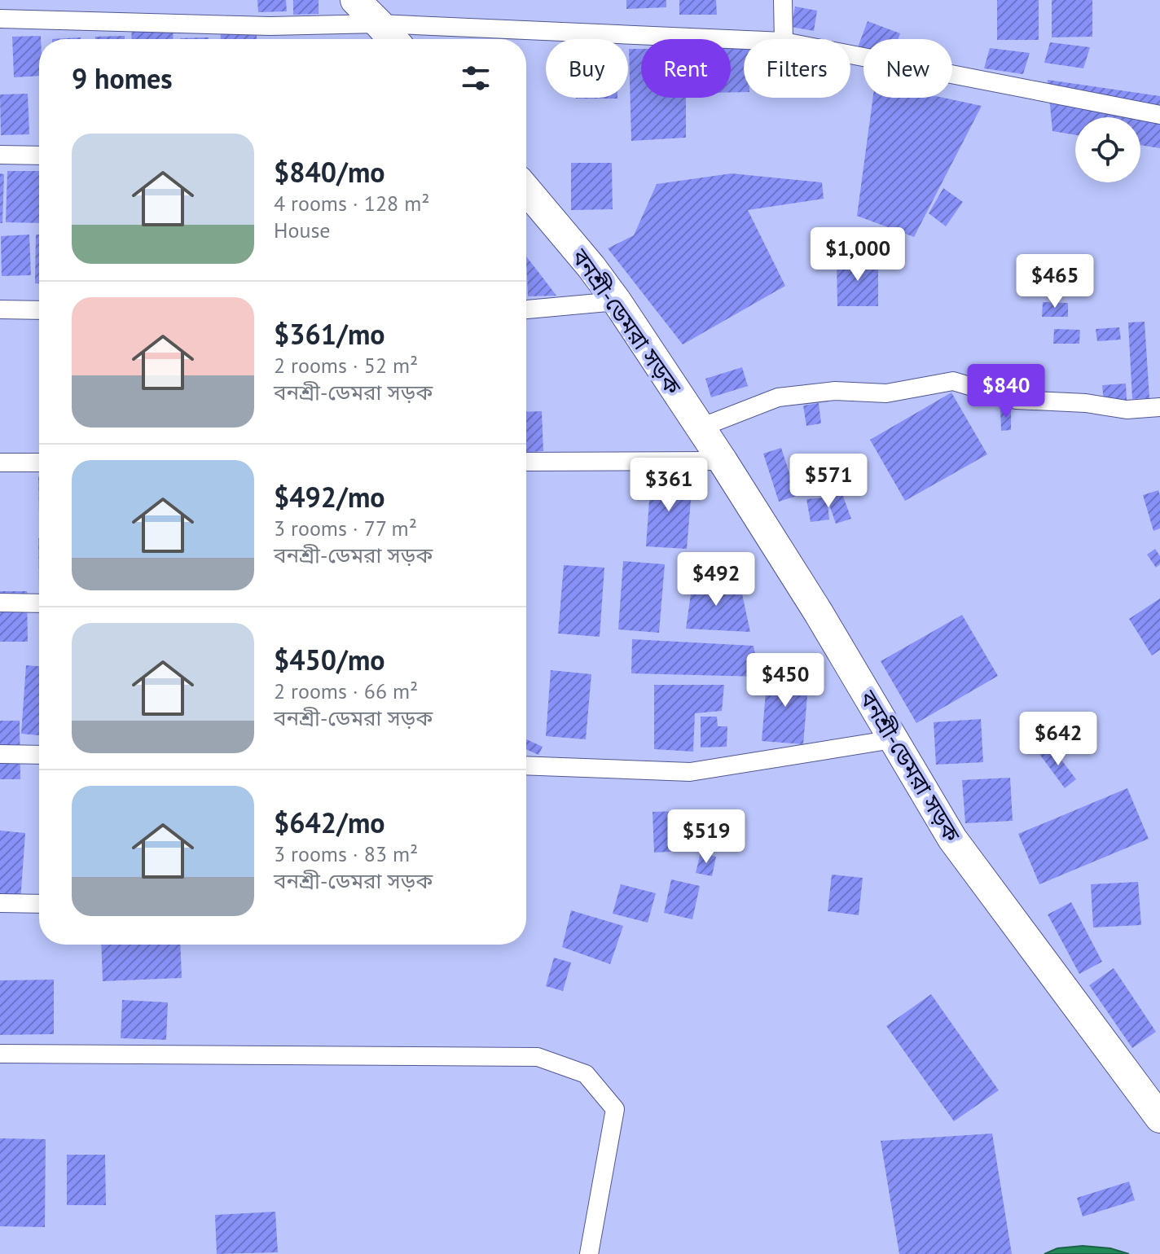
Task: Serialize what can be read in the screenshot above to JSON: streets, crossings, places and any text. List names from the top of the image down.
{
  "streets": {
    "main road": ["বনশ্রী-ডেমরা সড়ক"]
  },
  "page": {
    "chip": [
      "Buy",
      "Rent",
      "Filters",
      "New"
    ],
    "heading": "9 homes",
    "list": [
      {
        "name": "$840/mo",
        "note": "4 rooms · 128 m² · House"
      },
      {
        "name": "$361/mo",
        "note": "2 rooms · 52 m² · বনশ্রী-ডেমরা সড়ক"
      },
      {
        "name": "$492/mo",
        "note": "3 rooms · 77 m² · বনশ্রী-ডেমরা সড়ক"
      },
      {
        "name": "$450/mo",
        "note": "2 rooms · 66 m² · বনশ্রী-ডেমরা সড়ক"
      },
      {
        "name": "$642/mo",
        "note": "3 rooms · 83 m² · বনশ্রী-ডেমরা সড়ক"
      }
    ],
    "price": [
      "$1,000",
      "$465",
      "$840",
      "$571",
      "$361",
      "$492",
      "$450",
      "$642",
      "$519"
    ]
  }
}
